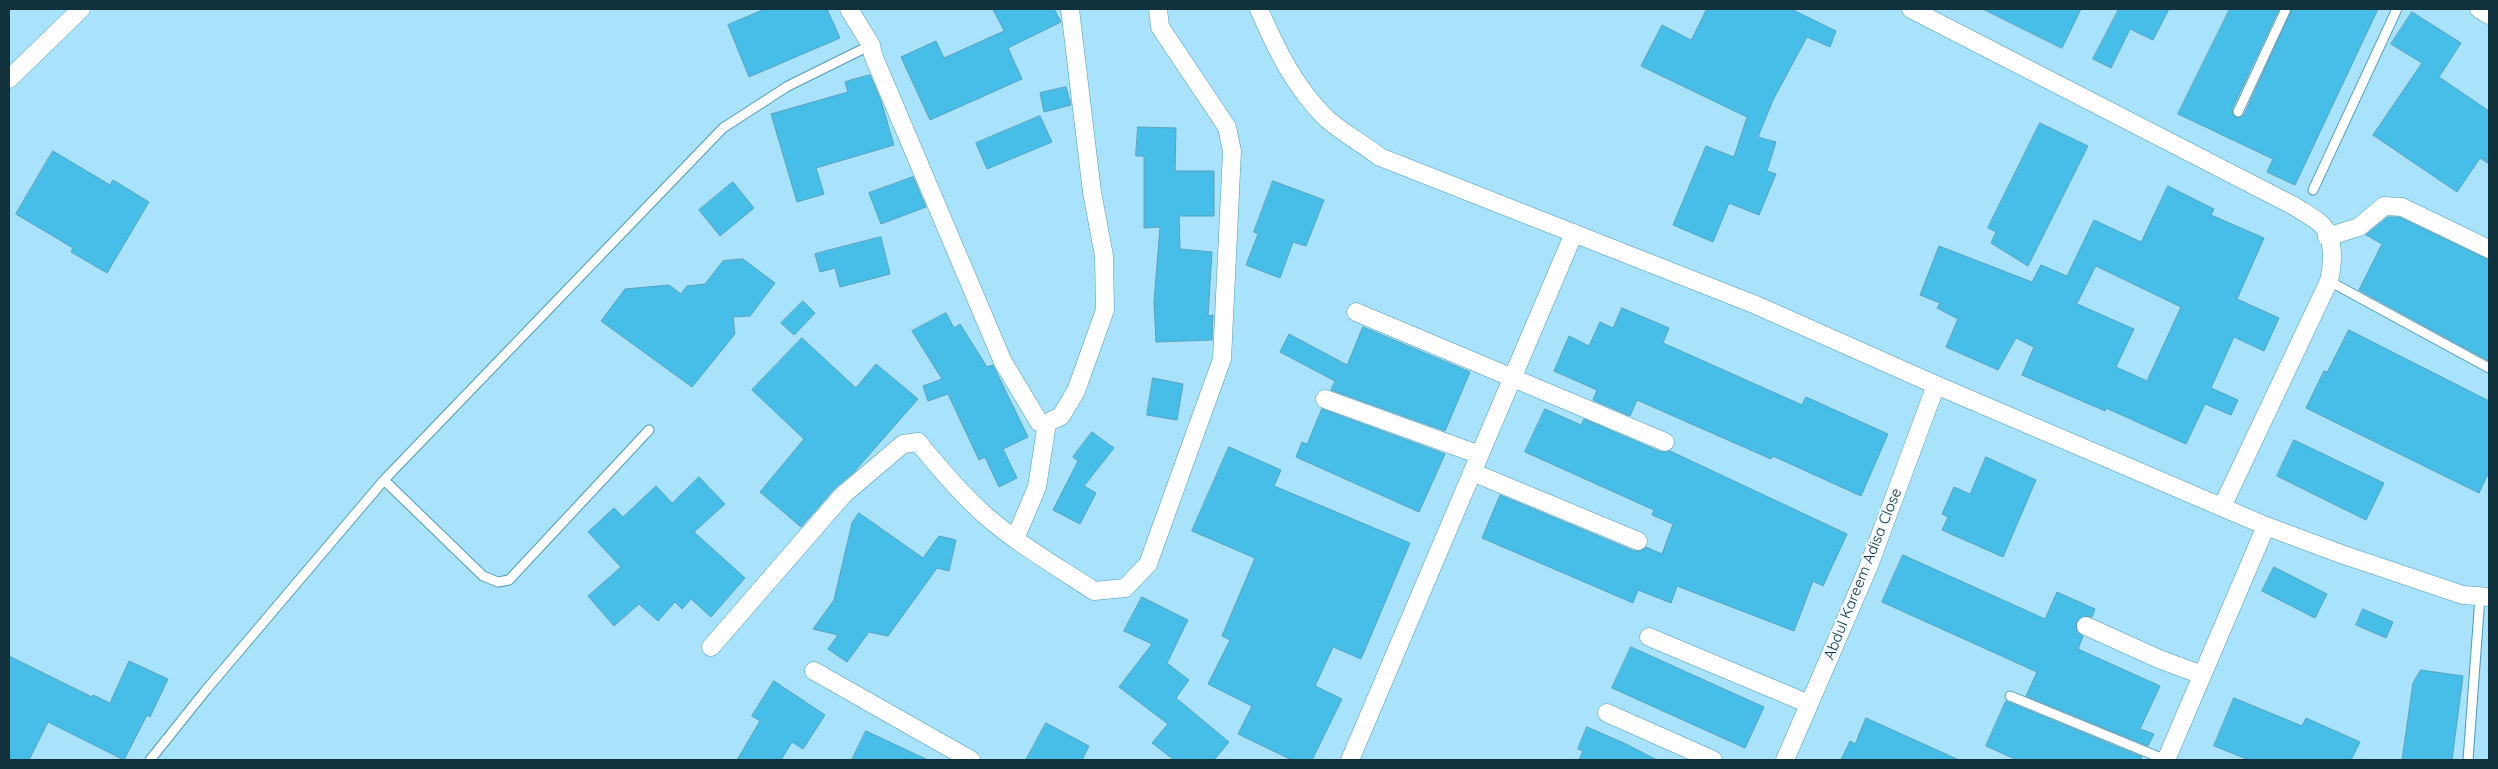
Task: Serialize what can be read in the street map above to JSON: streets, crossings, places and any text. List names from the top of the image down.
{
  "streets": {
    "street": ["Abdul Kareem Adisa Close"]
  }
}
